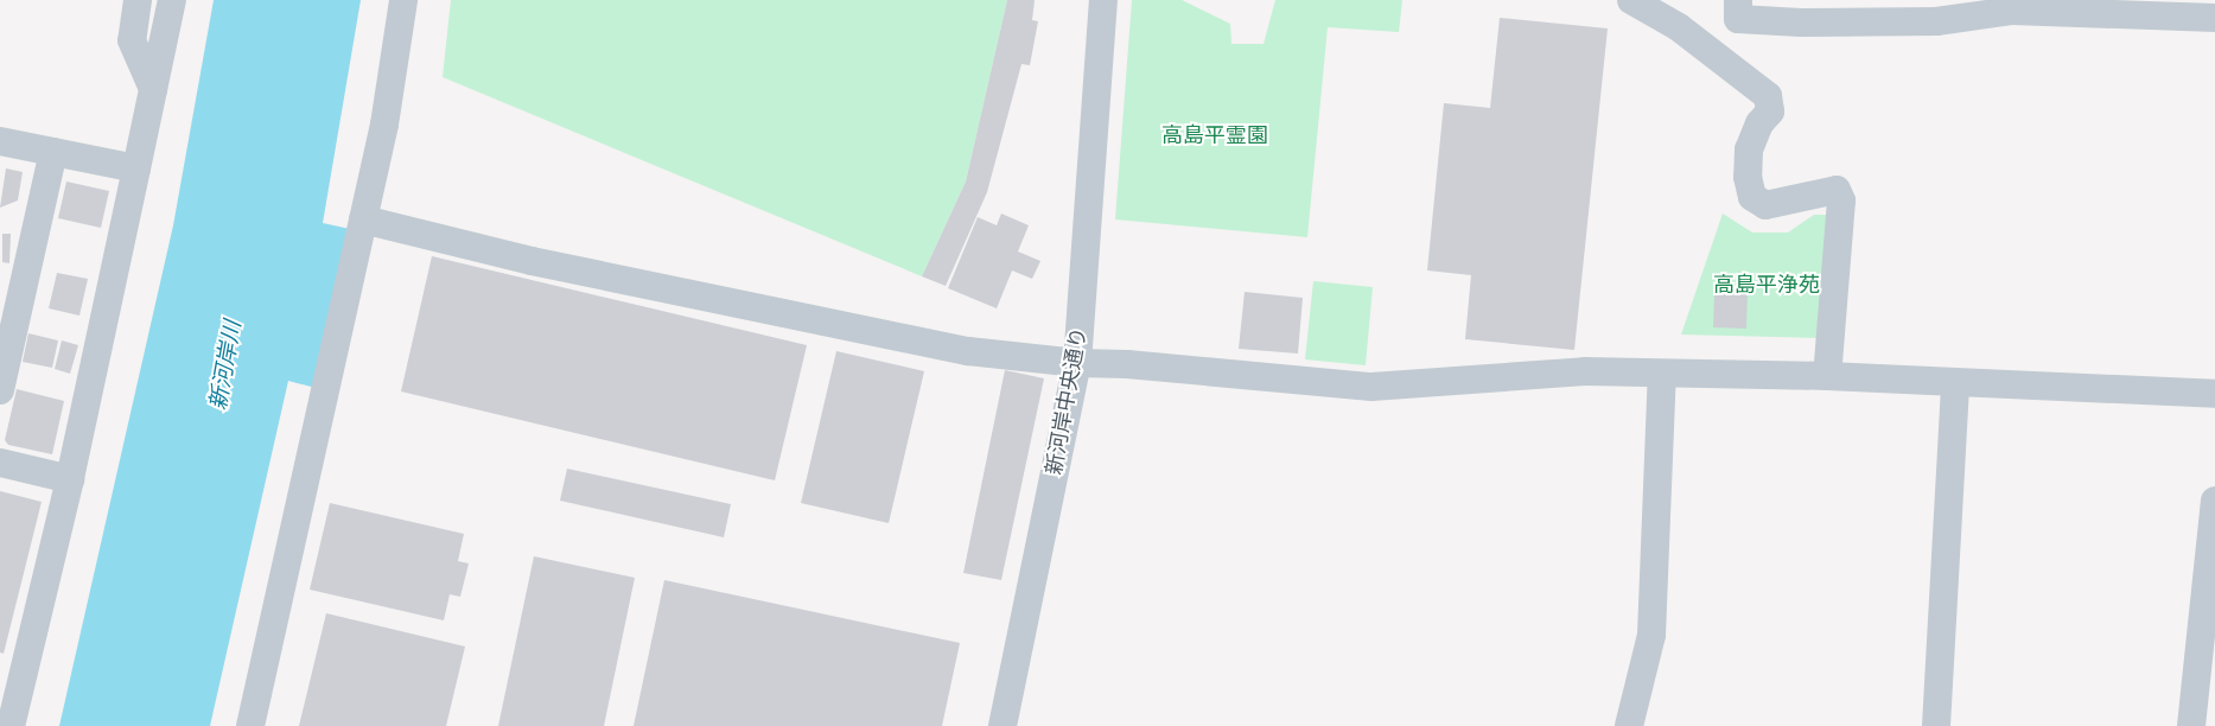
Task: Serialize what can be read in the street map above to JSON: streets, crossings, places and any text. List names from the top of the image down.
{
  "streets": {
    "street": ["新河岸中央通り"]
  },
  "water": ["新河岸川"],
  "parks": ["高島平霊園", "高島平浄苑"]
}
